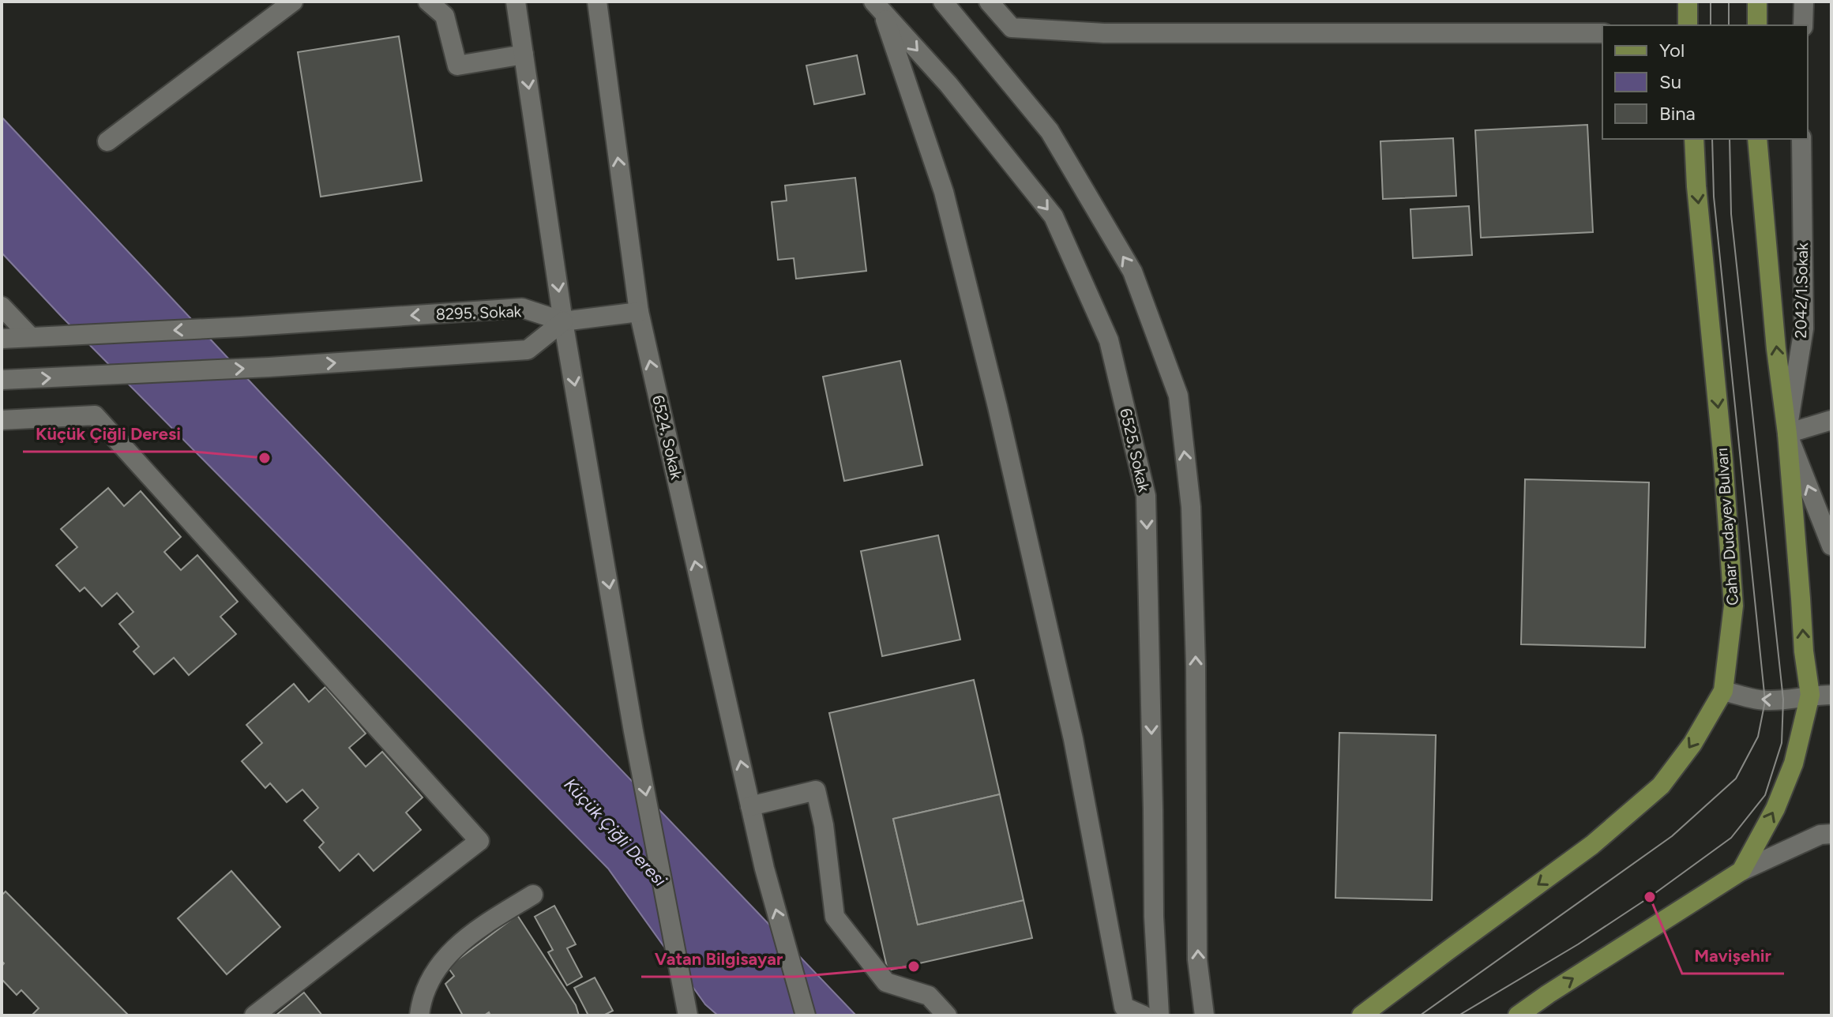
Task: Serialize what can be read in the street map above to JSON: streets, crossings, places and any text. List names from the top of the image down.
{
  "streets": {
    "main road": ["Cahar Dudayev Bulvarı"],
    "street": [
      "2042/1.Sokak",
      "8295. Sokak",
      "6524. Sokak",
      "6525. Sokak"
    ]
  },
  "water": ["Küçük Çiğli Deresi"],
  "places": ["Küçük Çiğli Deresi", "Mavişehir", "Vatan Bilgisayar"],
  "legend": ["Yol", "Su", "Bina"]
}
